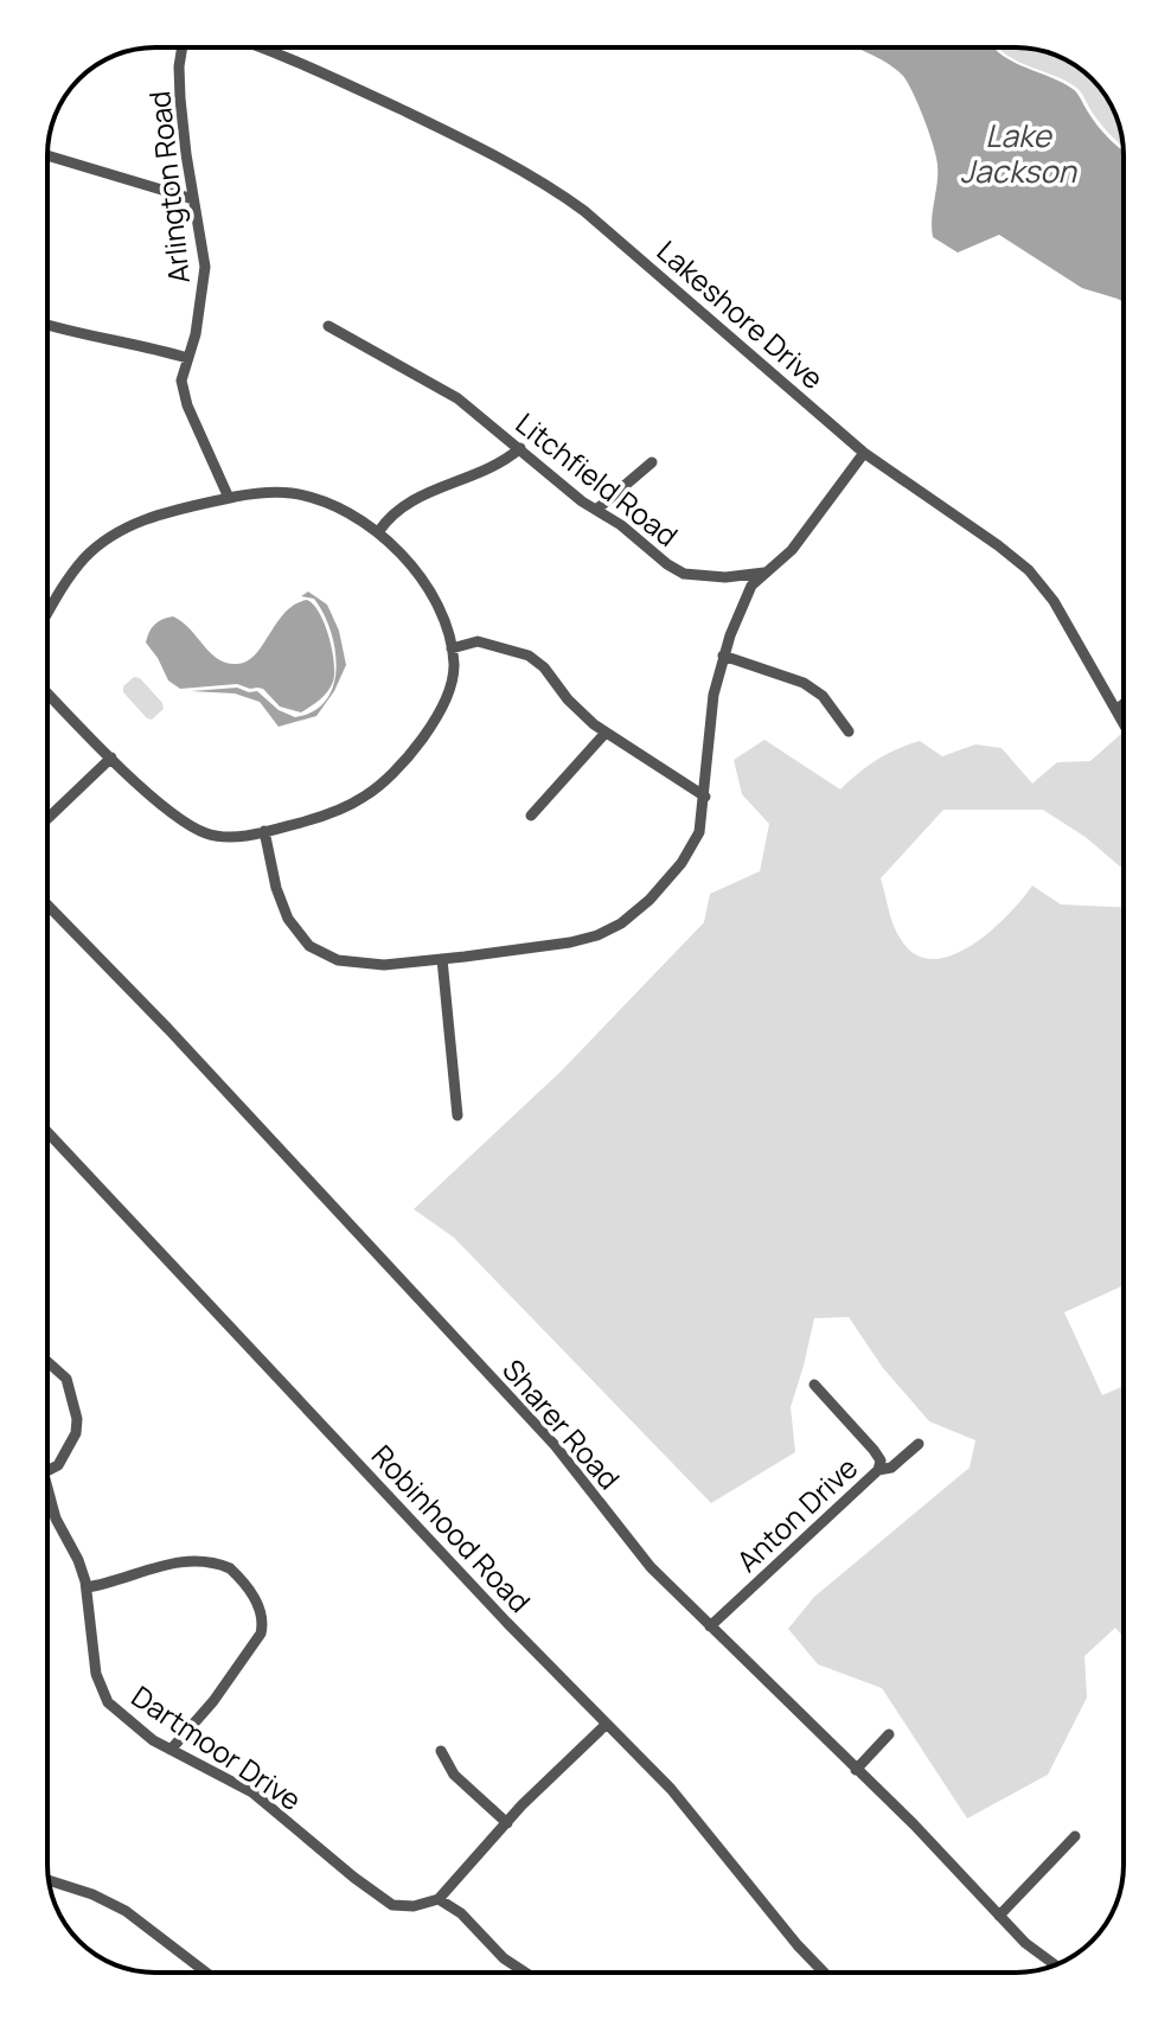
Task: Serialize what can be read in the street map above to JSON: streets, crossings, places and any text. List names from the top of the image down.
{
  "streets": {
    "street": [
      "Arlington Road",
      "Lakeshore Drive",
      "Litchfield Road",
      "Sharer Road",
      "Anton Drive",
      "Robinhood Road",
      "Dartmoor Drive"
    ]
  },
  "crossings": [
    ["Sharer Road", "Anton Drive"]
  ],
  "water": ["Lake Jackson"]
}
